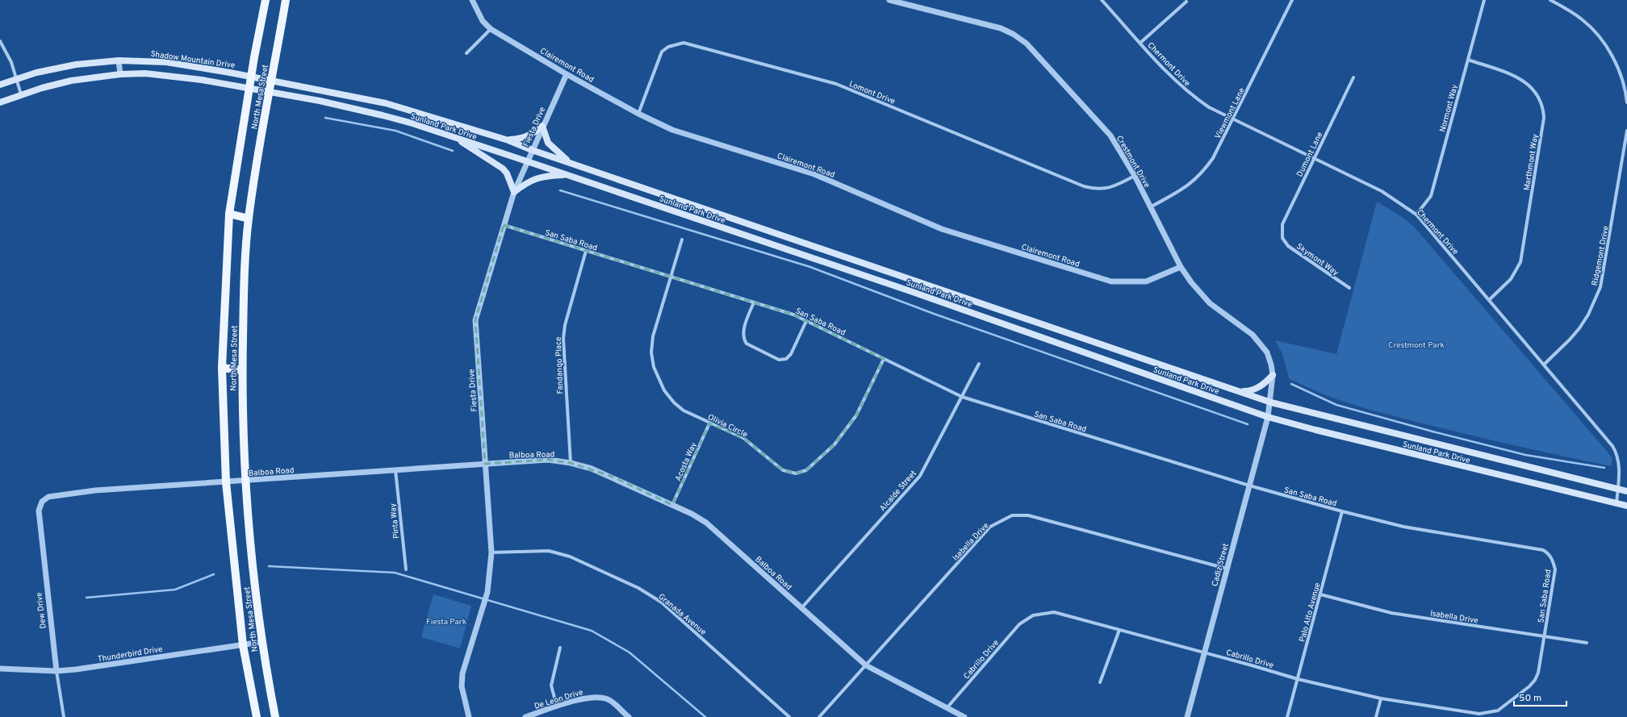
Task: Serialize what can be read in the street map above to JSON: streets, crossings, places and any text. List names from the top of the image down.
{
  "streets": {
    "main road": ["Shadow Mountain Drive", "North Mesa Street", "Sunland Park Drive"],
    "street": [
      "Chermont Drive",
      "Clairemont Road",
      "Lomont Drive",
      "Normont Way",
      "Viewmont Lane",
      "Fiesta Drive",
      "Dumont Lane",
      "Crestmont Drive",
      "Marthmont Way",
      "San Saba Road",
      "Ridgemont Drive",
      "Skymont Way",
      "Fandango Place",
      "Olivia Circle",
      "Balboa Road",
      "Acosta Way",
      "Alcalde Street",
      "Pinta Way",
      "Isabella Drive",
      "Cadiz Street",
      "Dew Drive",
      "Palo Alto Avenue",
      "Granada Avenue",
      "Thunderbird Drive",
      "Cabrillo Drive",
      "De Leon Drive"
    ]
  },
  "crossings": [
    ["Shadow Mountain Drive", "North Mesa Street"],
    ["Shadow Mountain Drive", "Sunland Park Drive"],
    ["Chermont Drive", "Normont Way"],
    ["Chermont Drive", "Viewmont Lane"],
    ["Chermont Drive", "Sunland Park Drive"],
    ["Chermont Drive", "Dumont Lane"],
    ["Chermont Drive", "Marthmont Way"],
    ["Chermont Drive", "Ridgemont Drive"],
    ["Clairemont Road", "Lomont Drive"],
    ["Clairemont Road", "Fiesta Drive"],
    ["Clairemont Road", "Crestmont Drive"],
    ["Lomont Drive", "Crestmont Drive"],
    ["North Mesa Street", "Sunland Park Drive"],
    ["North Mesa Street", "Balboa Road"],
    ["North Mesa Street", "Thunderbird Drive"],
    ["Normont Way", "Marthmont Way"],
    ["Viewmont Lane", "Crestmont Drive"],
    ["Sunland Park Drive", "Fiesta Drive"],
    ["Sunland Park Drive", "Crestmont Drive"],
    ["Sunland Park Drive", "Cadiz Street"],
    ["Fiesta Drive", "San Saba Road"],
    ["Fiesta Drive", "Balboa Road"],
    ["Fiesta Drive", "Granada Avenue"],
    ["Dumont Lane", "Skymont Way"],
    ["Crestmont Drive", "Cadiz Street"],
    ["San Saba Road", "Fandango Place"],
    ["San Saba Road", "Olivia Circle"],
    ["San Saba Road", "Alcalde Street"],
    ["San Saba Road", "Isabella Drive"],
    ["San Saba Road", "Cadiz Street"],
    ["San Saba Road", "Palo Alto Avenue"],
    ["San Saba Road", "Cabrillo Drive"],
    ["Fandango Place", "Balboa Road"],
    ["Olivia Circle", "Acosta Way"],
    ["Balboa Road", "Acosta Way"],
    ["Balboa Road", "Alcalde Street"],
    ["Balboa Road", "Pinta Way"],
    ["Balboa Road", "Isabella Drive"],
    ["Balboa Road", "Dew Drive"],
    ["Balboa Road", "Cabrillo Drive"],
    ["Isabella Drive", "Cadiz Street"],
    ["Isabella Drive", "Palo Alto Avenue"],
    ["Isabella Drive", "Cabrillo Drive"],
    ["Cadiz Street", "Cabrillo Drive"],
    ["Dew Drive", "Thunderbird Drive"],
    ["Palo Alto Avenue", "Cabrillo Drive"]
  ],
  "parks": ["Crestmont Park", "Fiesta Park"],
  "scale_bar": "50 m"
}
